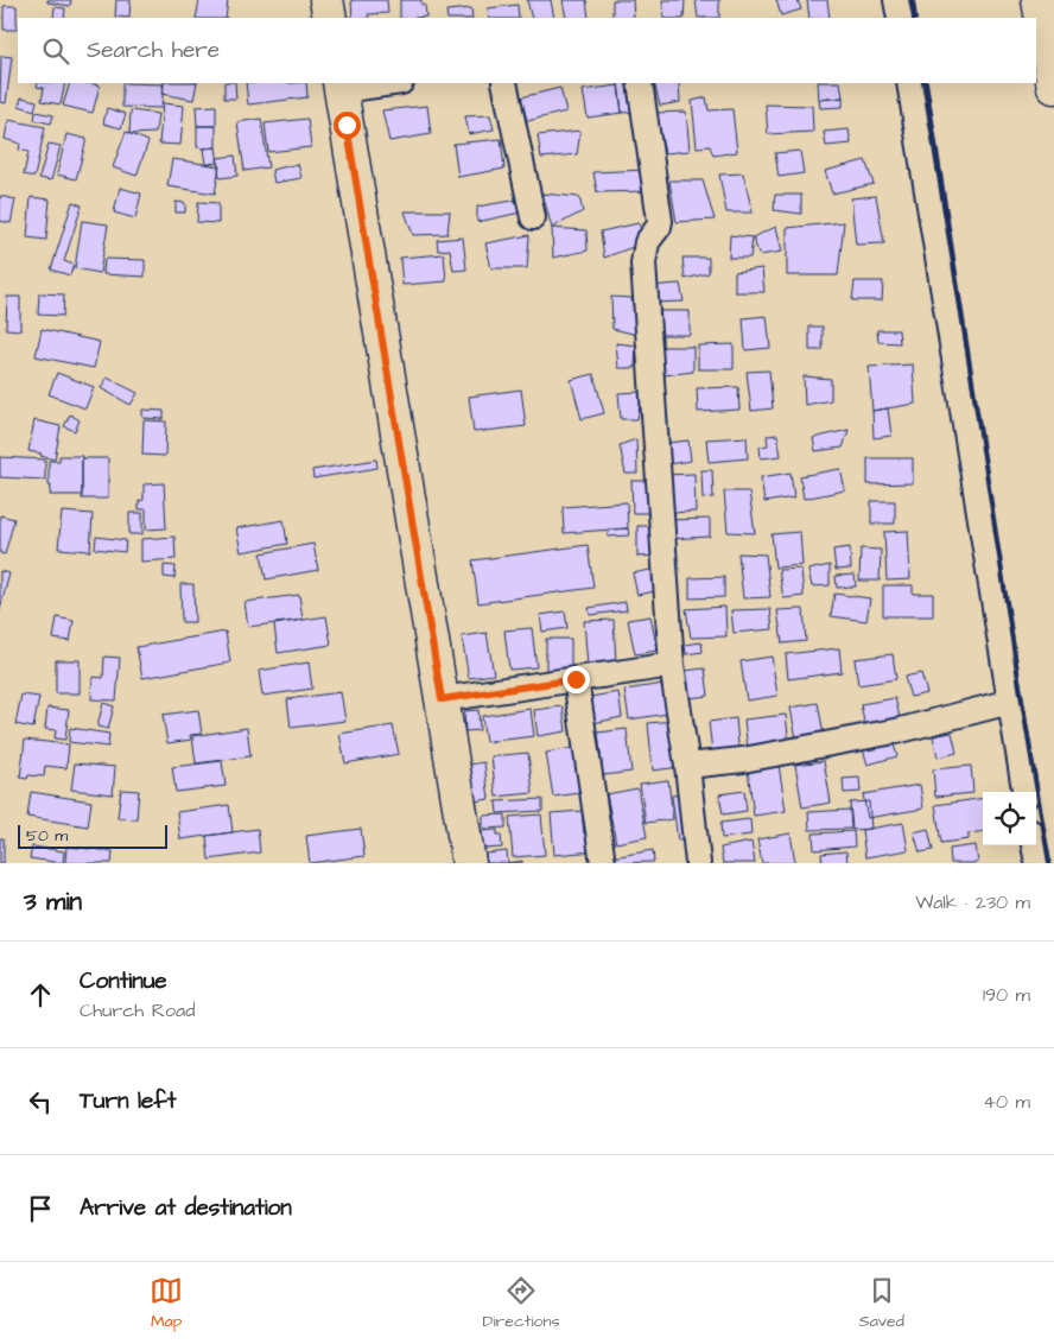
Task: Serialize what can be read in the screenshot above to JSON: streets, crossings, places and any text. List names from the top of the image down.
{
  "scale_bar": "50 m",
  "page": {
    "search": "Search here",
    "scale": "50 m",
    "heading": ["3 min", "Walk · 230 m"],
    "list": [
      ["Continue", "Church Road", "190 m"],
      ["Turn left", "40 m"],
      "Arrive at destination"
    ],
    "nav": ["Map", "Directions", "Saved"]
  }
}
